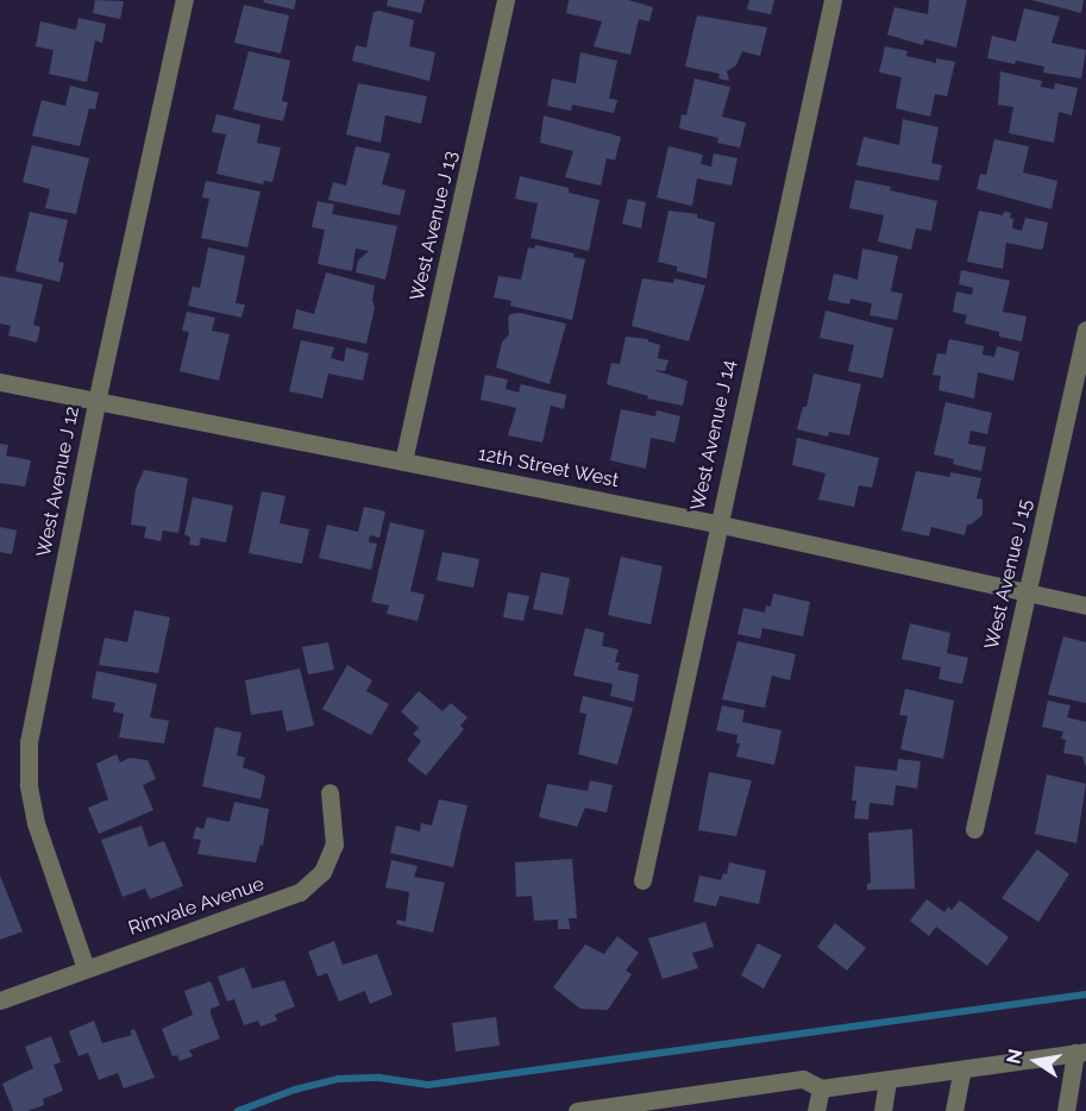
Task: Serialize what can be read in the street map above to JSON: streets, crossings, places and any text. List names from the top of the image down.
{
  "streets": {
    "street": [
      "West Avenue J 13",
      "West Avenue J 14",
      "12th Street West",
      "West Avenue J 12",
      "West Avenue J 15",
      "Rimvale Avenue"
    ]
  },
  "crossings": [
    ["West Avenue J 13", "12th Street West"],
    ["West Avenue J 14", "12th Street West"],
    ["12th Street West", "West Avenue J 12"],
    ["12th Street West", "West Avenue J 15"],
    ["West Avenue J 12", "Rimvale Avenue"]
  ],
  "north": "left"
}
